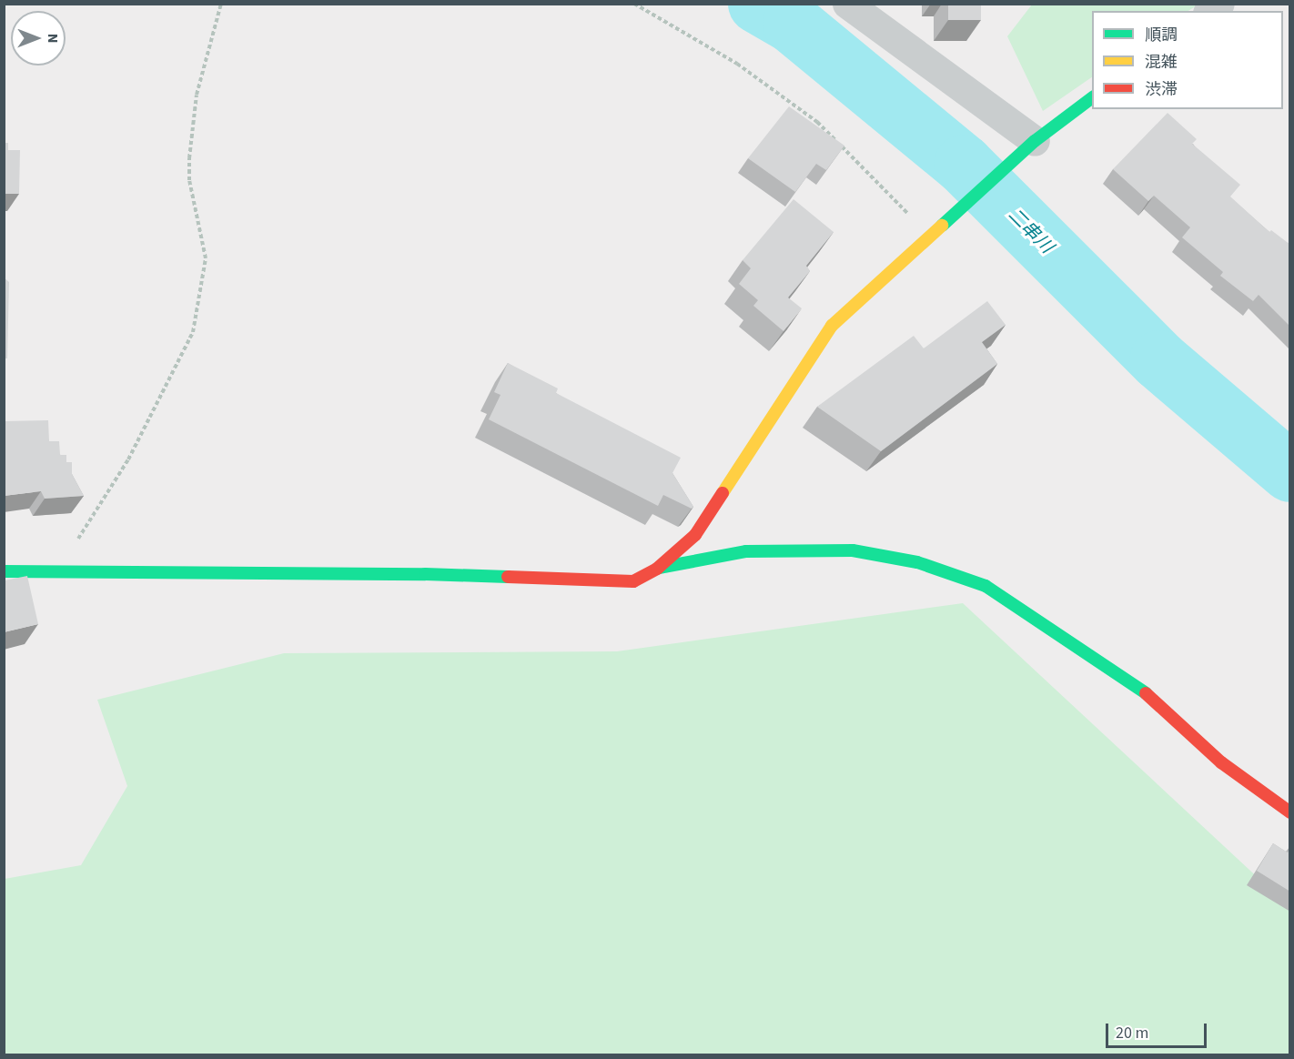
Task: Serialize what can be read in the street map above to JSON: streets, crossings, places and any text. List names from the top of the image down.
{
  "water": ["二串川"],
  "legend": ["順調", "混雑", "渋滞"],
  "scale_bar": "20 m",
  "north": "right"
}
